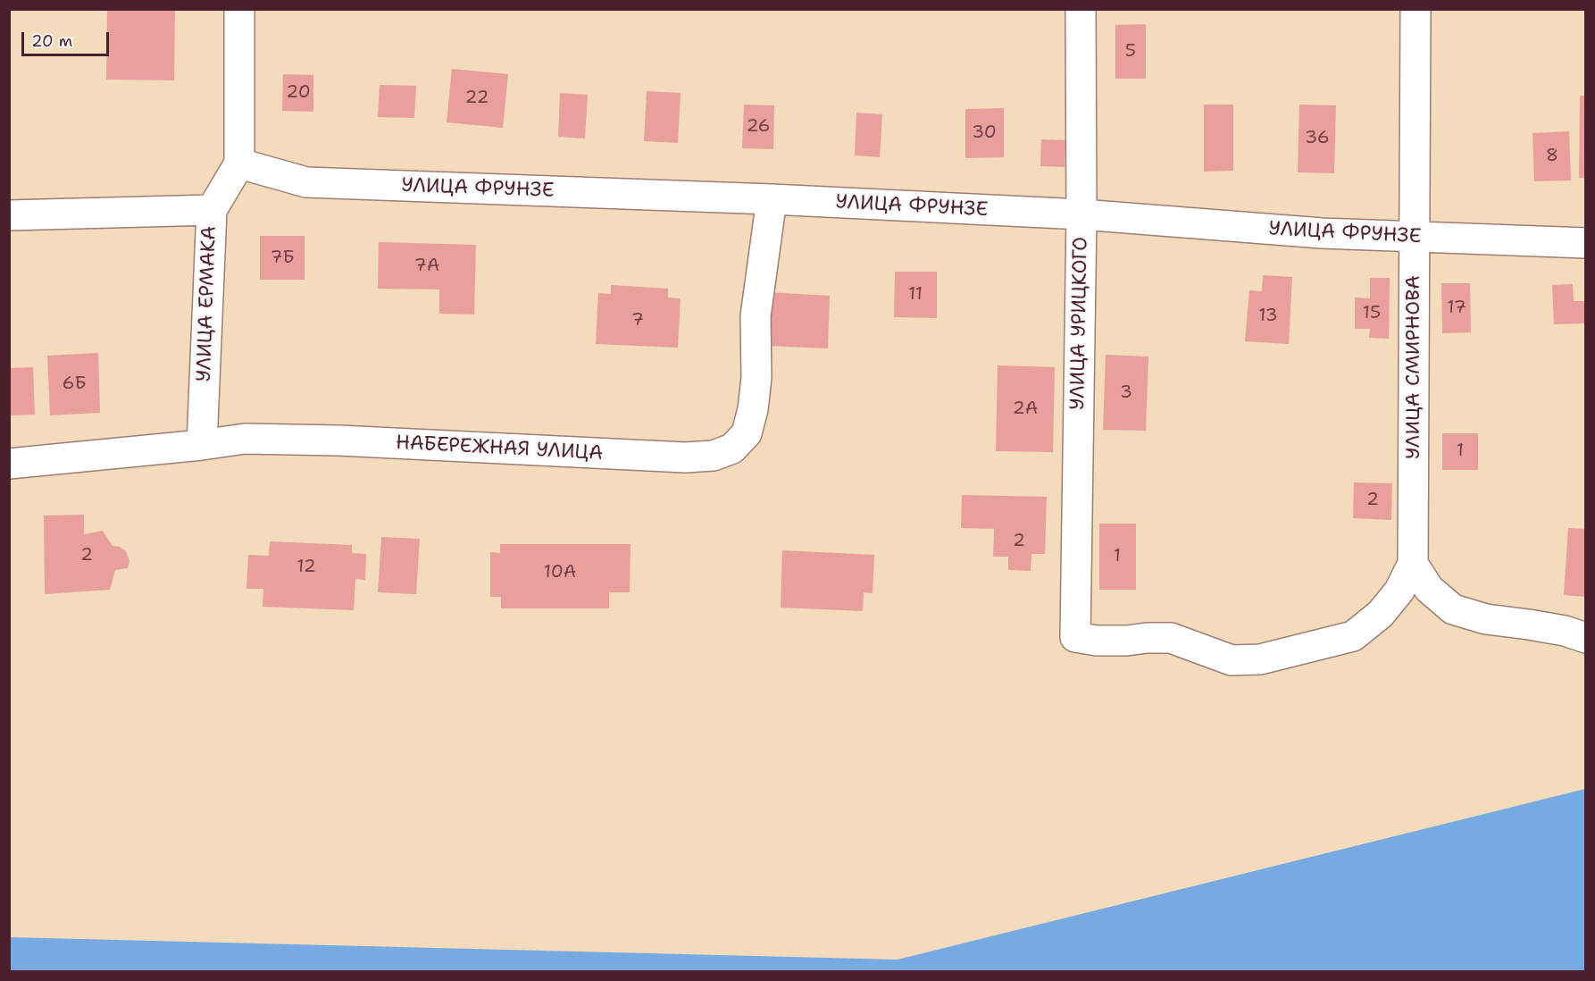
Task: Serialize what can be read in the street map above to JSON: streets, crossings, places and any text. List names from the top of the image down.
{
  "streets": {
    "street": [
      "УЛИЦА ФРУНЗЕ",
      "УЛИЦА ЕРМАКА",
      "УЛИЦА УРИЦКОГО",
      "УЛИЦА СМИРНОВА",
      "НАБЕРЕЖНАЯ УЛИЦА"
    ]
  },
  "crossings": [
    ["УЛИЦА ФРУНЗЕ", "УЛИЦА ЕРМАКА"],
    ["УЛИЦА ФРУНЗЕ", "УЛИЦА УРИЦКОГО"],
    ["УЛИЦА ФРУНЗЕ", "УЛИЦА СМИРНОВА"],
    ["УЛИЦА ФРУНЗЕ", "НАБЕРЕЖНАЯ УЛИЦА"],
    ["УЛИЦА ЕРМАКА", "НАБЕРЕЖНАЯ УЛИЦА"],
    ["УЛИЦА УРИЦКОГО", "УЛИЦА СМИРНОВА"]
  ],
  "house_numbers": [
    "5",
    "20",
    "22",
    "26",
    "30",
    "36",
    "8",
    "7Б",
    "7А",
    "11",
    "17",
    "15",
    "13",
    "7",
    "6Б",
    "3",
    "2А",
    "1",
    "2",
    "2",
    "2",
    "1",
    "12",
    "10А"
  ],
  "scale_bar": "20 m"
}
